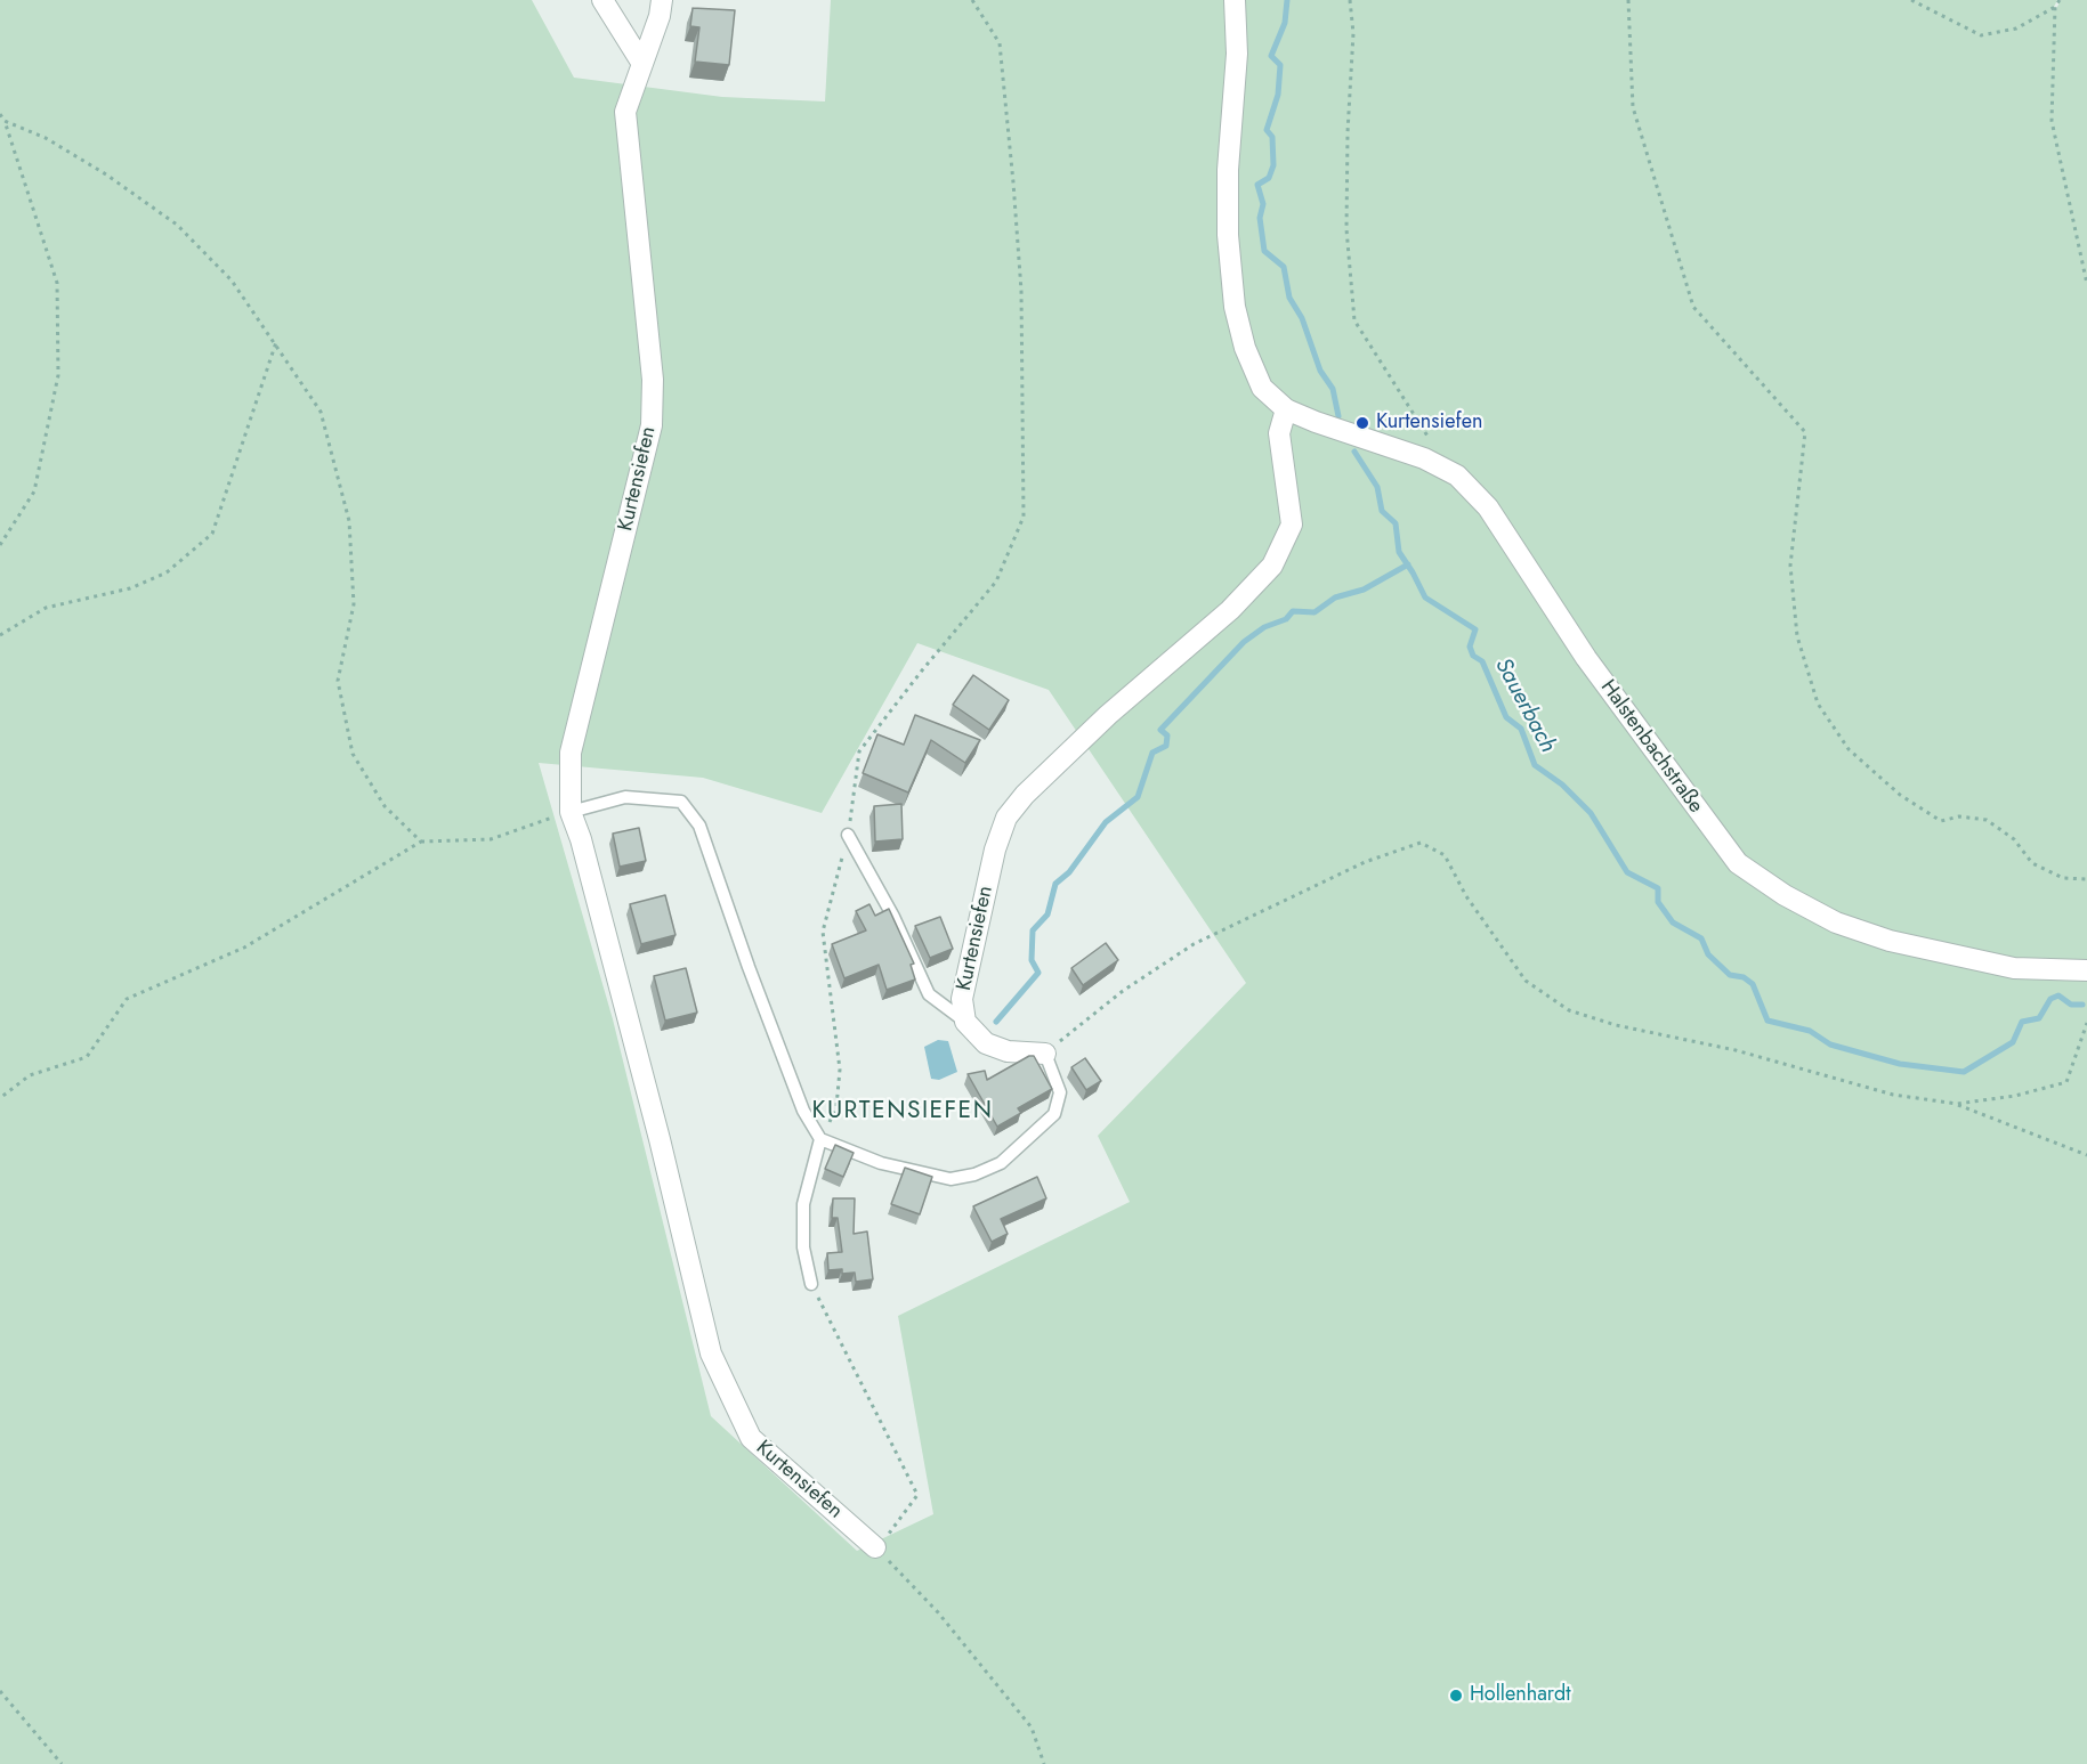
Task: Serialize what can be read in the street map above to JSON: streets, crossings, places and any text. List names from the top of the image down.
{
  "streets": {
    "street": ["Kurtensiefen", "Halstenbachstraße"]
  },
  "crossings": [
    ["Kurtensiefen", "Halstenbachstraße"]
  ],
  "districts": ["KURTENSIEFEN"],
  "water": ["Sauerbach"],
  "places": ["Kurtensiefen", "Hollenhardt"]
}
